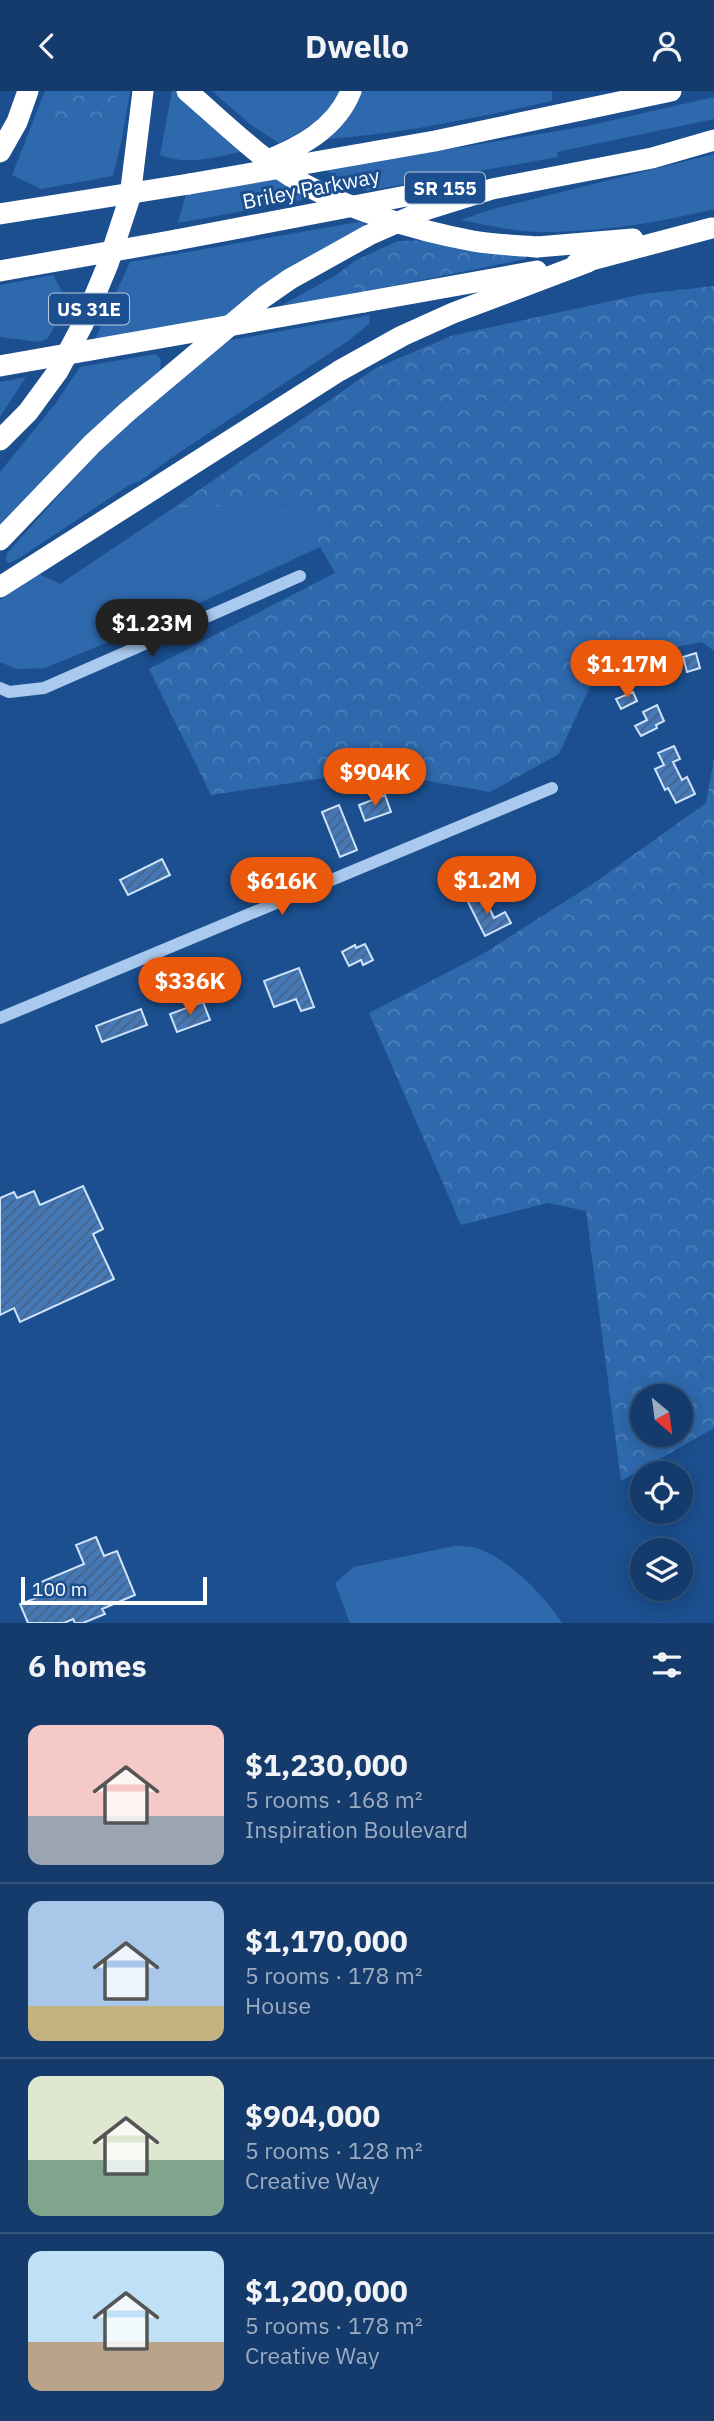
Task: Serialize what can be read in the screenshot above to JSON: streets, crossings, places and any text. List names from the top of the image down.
{
  "streets": {
    "highway": ["SR 155", "Briley Parkway", "US 31E"]
  },
  "scale_bar": "100 m",
  "north": "bottom right",
  "page": {
    "header": "Dwello",
    "price": [
      "$1.23M",
      "$1.17M",
      "$904K",
      "$1.2M",
      "$616K",
      "$336K"
    ],
    "scale": "100 m",
    "heading": "6 homes",
    "list": [
      {
        "name": "$1,230,000",
        "note": "5 rooms · 168 m² · Inspiration Boulevard"
      },
      {
        "name": "$1,170,000",
        "note": "5 rooms · 178 m² · House"
      },
      {
        "name": "$904,000",
        "note": "5 rooms · 128 m² · Creative Way"
      },
      {
        "name": "$1,200,000",
        "note": "5 rooms · 178 m² · Creative Way"
      }
    ]
  }
}
